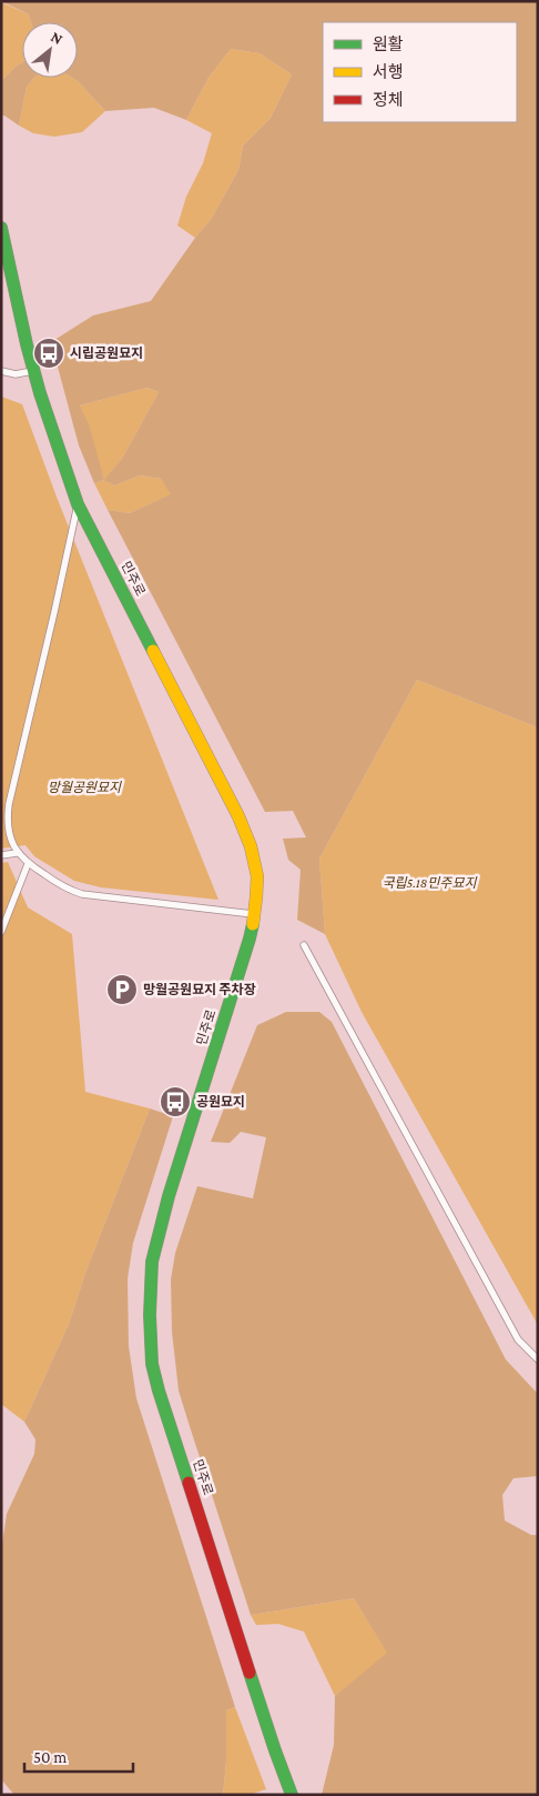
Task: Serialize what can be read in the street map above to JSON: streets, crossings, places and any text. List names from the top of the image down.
{
  "streets": {
    "main road": ["민주로"]
  },
  "parks": ["망월공원묘지", "국립5.18민주묘지"],
  "places": {
    "bus stop": ["시립공원묘지", "공원묘지"],
    "parking": ["망월공원묘지 주차장"]
  },
  "legend": ["원활", "서행", "정체"],
  "scale_bar": "50 m",
  "north": "top right"
}
